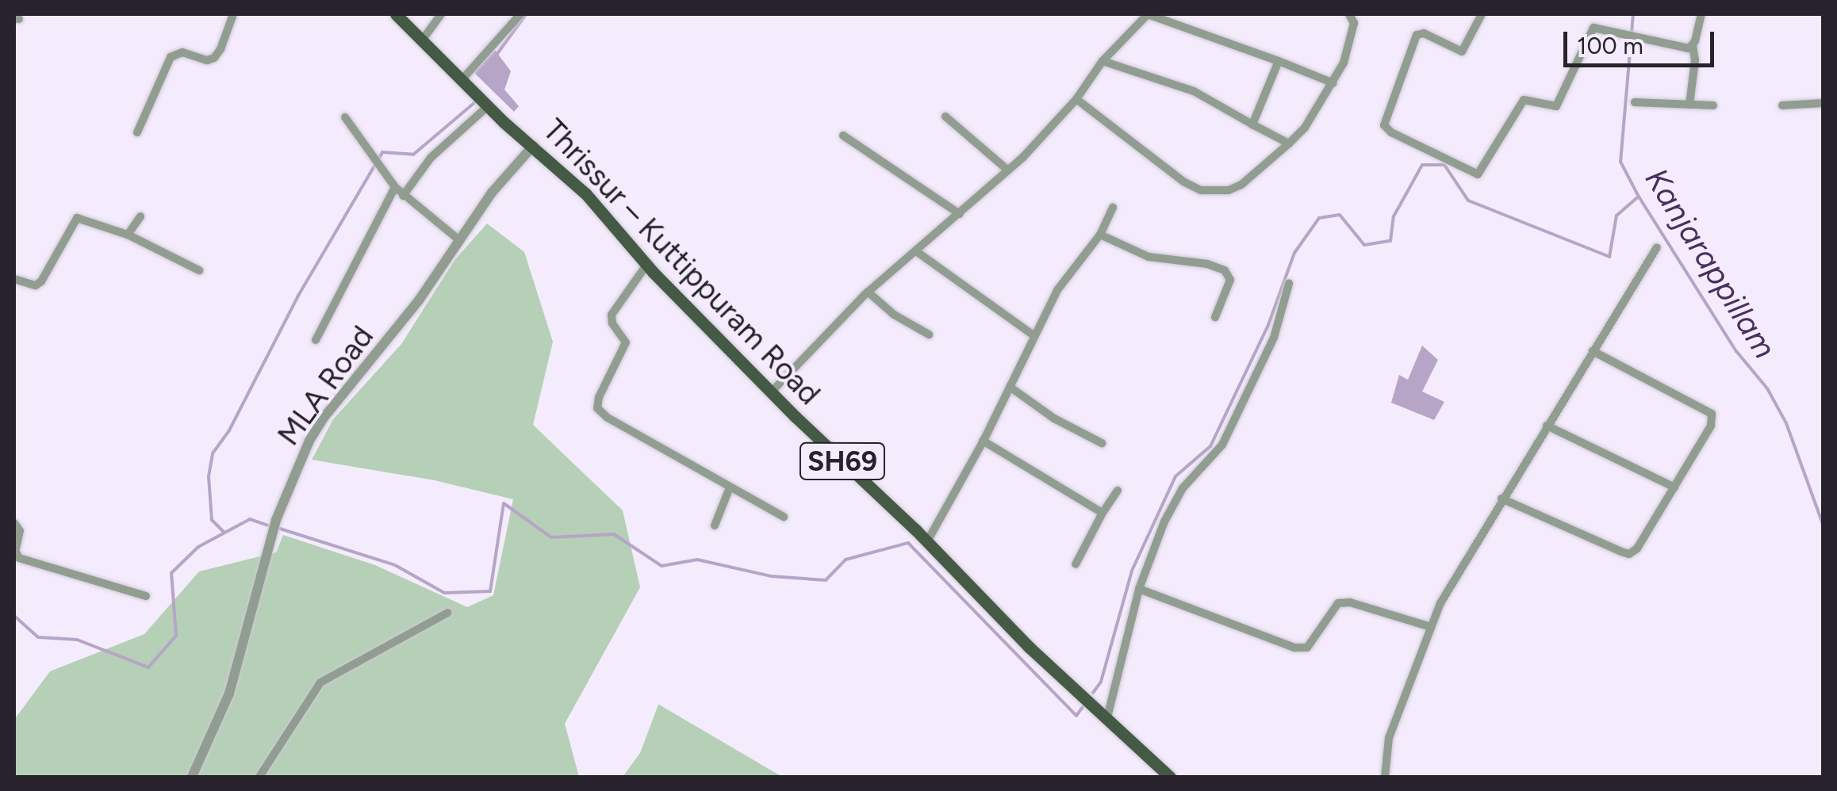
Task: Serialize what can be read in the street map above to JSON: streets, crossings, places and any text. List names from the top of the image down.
{
  "streets": {
    "main road": ["Thrissur – Kuttippuram Road", "SH69"],
    "street": ["MLA Road"]
  },
  "crossings": [
    ["Thrissur – Kuttippuram Road", "MLA Road"]
  ],
  "water": ["Kanjarappillam"],
  "scale_bar": "100 m"
}
